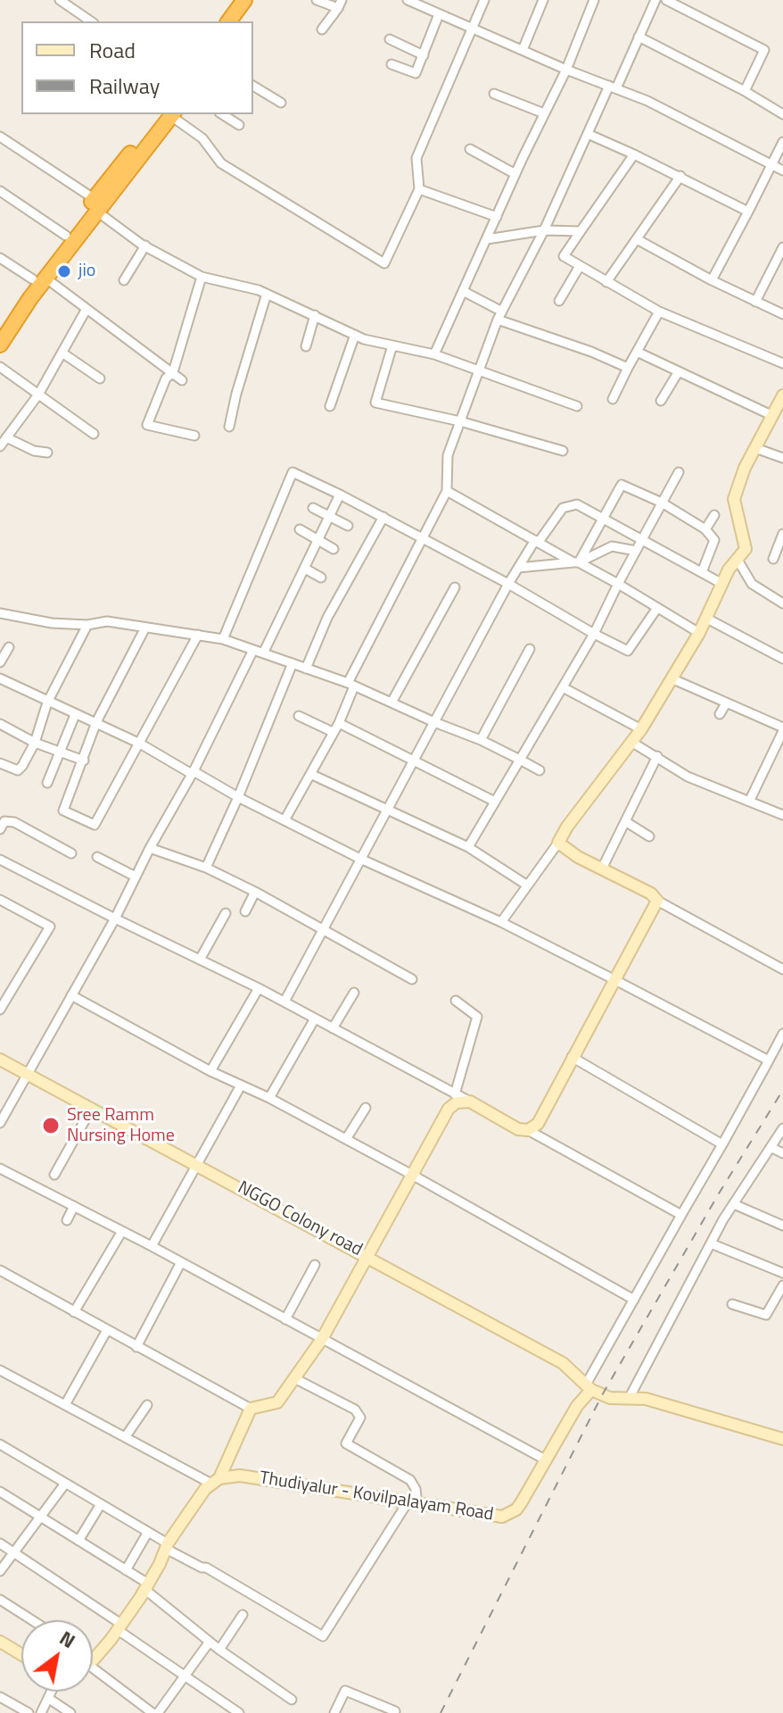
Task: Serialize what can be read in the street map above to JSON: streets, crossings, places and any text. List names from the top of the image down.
{
  "streets": {
    "street": ["NGGO Colony road", "Thudiyalur - Kovilpalayam Road"]
  },
  "crossings": [
    ["NGGO Colony road", "Thudiyalur - Kovilpalayam Road"]
  ],
  "places": ["jio", "Sree Ramm Nursing Home"],
  "legend": ["Road", "Railway"],
  "north": "top right"
}
